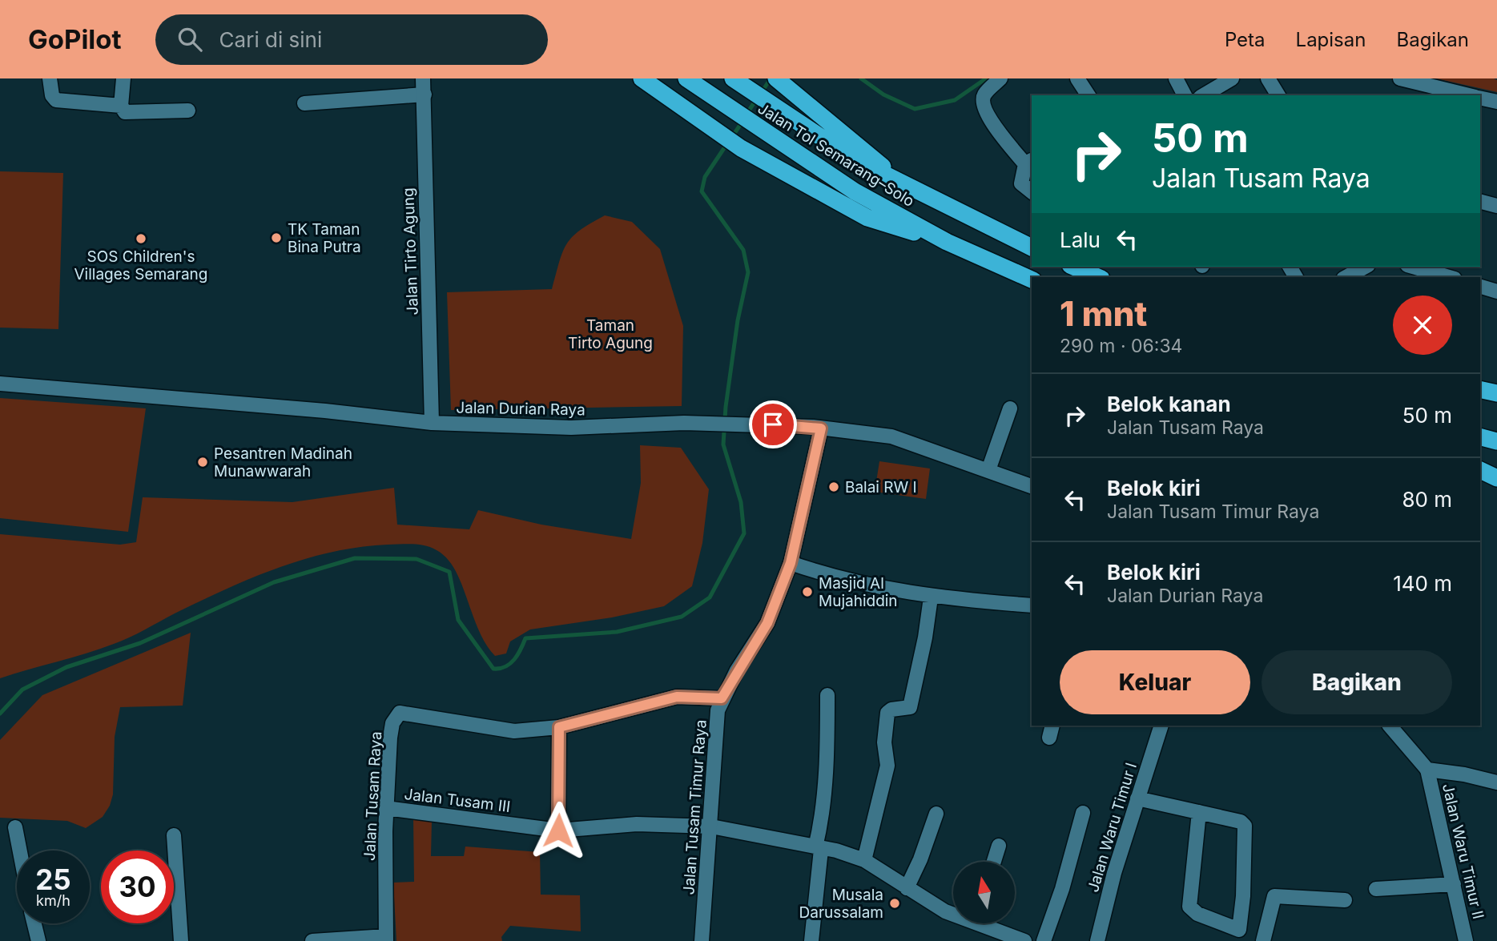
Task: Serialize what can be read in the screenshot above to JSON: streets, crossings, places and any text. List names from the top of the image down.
{
  "streets": {
    "highway": ["Jalan Tol Semarang–Solo"],
    "street": [
      "Jalan Tirto Agung",
      "Jalan Durian Raya",
      "Jalan Tusam Raya",
      "Jalan Tusam III",
      "Jalan Tusam Timur Raya",
      "Jalan Waru Timur I",
      "Jalan Waru Timur II"
    ]
  },
  "crossings": [
    ["Jalan Tirto Agung", "Jalan Durian Raya"],
    ["Jalan Durian Raya", "Jalan Tusam Timur Raya"],
    ["Jalan Tusam Raya", "Jalan Tusam III"],
    ["Jalan Tusam Raya", "Jalan Tusam Timur Raya"],
    ["Jalan Tusam III", "Jalan Tusam Timur Raya"]
  ],
  "parks": ["Taman Tirto Agung"],
  "places": [
    "TK Taman Bina Putra",
    "SOS Children's Villages Semarang",
    "Pesantren Madinah Munawwarah",
    "Balai RW I",
    "Masjid Al Mujahiddin",
    "Musala Darussalam"
  ],
  "north": "top",
  "page": {
    "header": "GoPilot",
    "search": "Cari di sini",
    "nav": ["Peta", "Lapisan", "Bagikan"],
    "turn": ["50 m", "Jalan Tusam Raya"],
    "then": "Lalu",
    "heading": ["1 mnt", "290 m · 06:34"],
    "list": [
      {
        "name": "Belok kanan",
        "note": "Jalan Tusam Raya",
        "value": "50 m"
      },
      {
        "name": "Belok kiri",
        "note": "Jalan Tusam Timur Raya",
        "value": "80 m"
      },
      {
        "name": "Belok kiri",
        "note": "Jalan Durian Raya",
        "value": "140 m"
      }
    ],
    "buttons": ["Keluar", "Bagikan"],
    "speed": "25 km/h",
    "limit": "30"
  }
}
